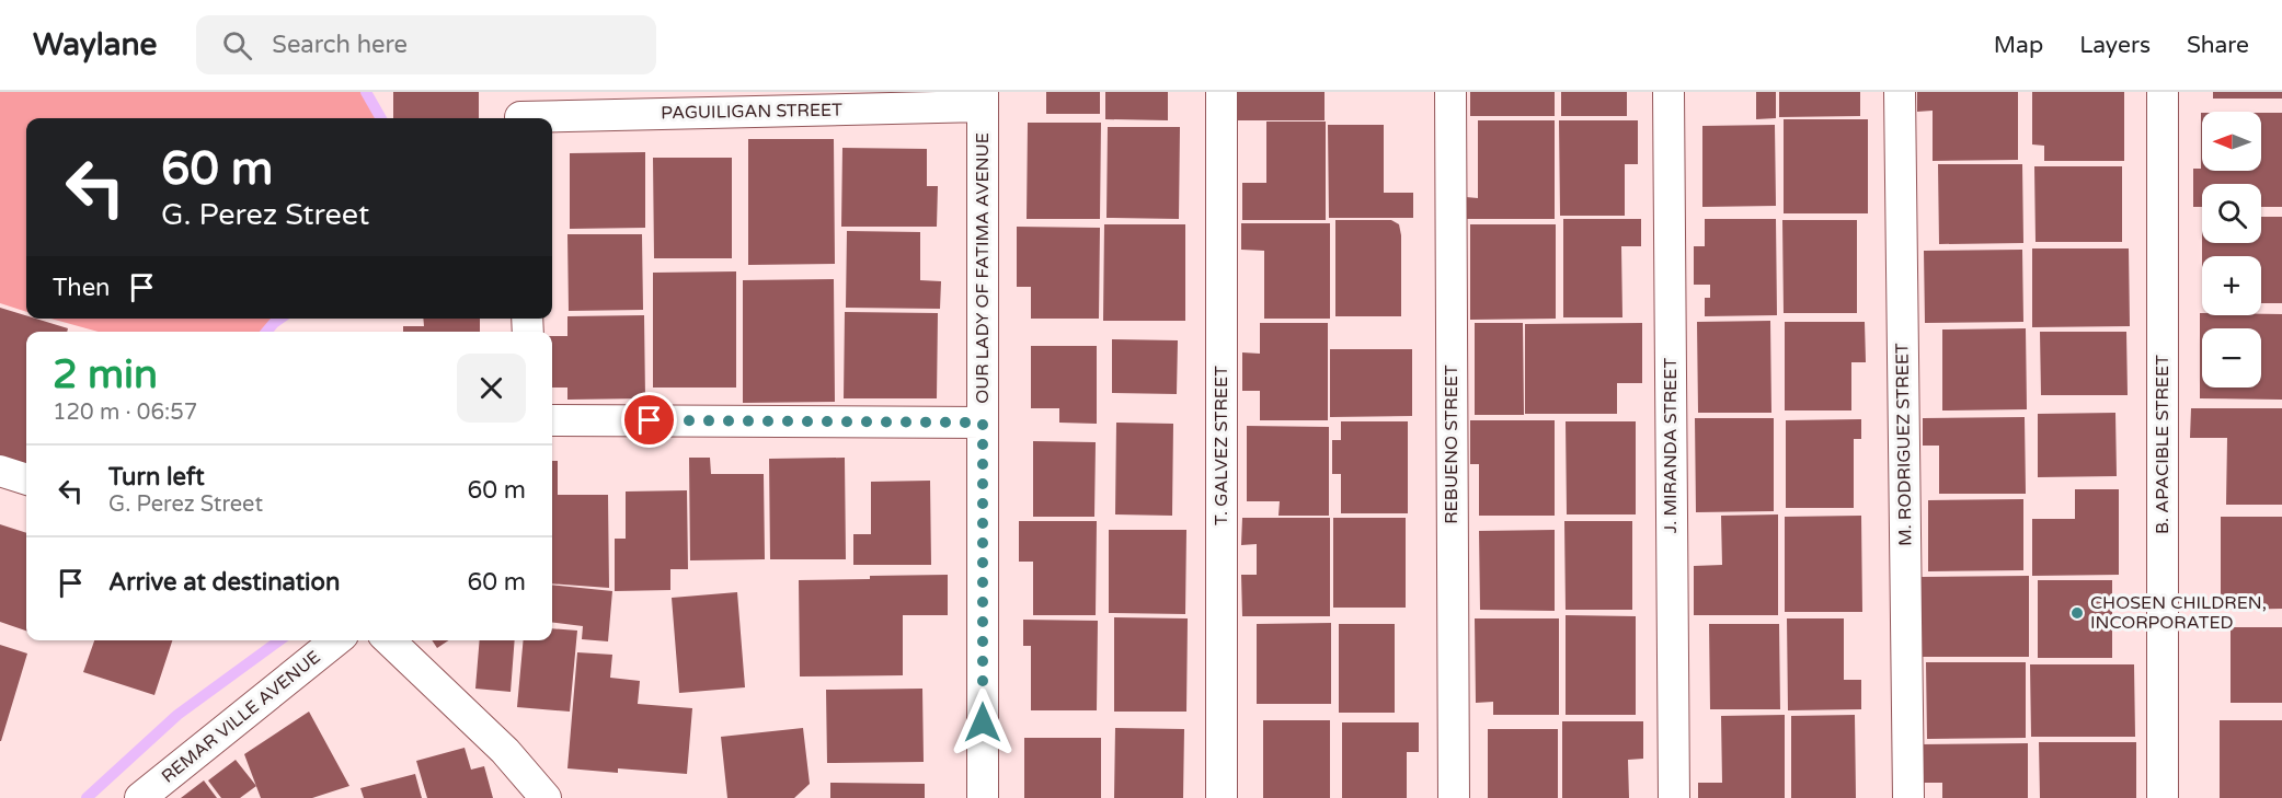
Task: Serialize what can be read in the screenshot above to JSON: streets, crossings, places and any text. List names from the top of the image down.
{
  "streets": {
    "street": [
      "PAGUILIGAN STREET",
      "OUR LADY OF FATIMA AVENUE",
      "REBUENO STREET",
      "M. RODRIGUEZ STREET",
      "B. APACIBLE STREET",
      "T. GALVEZ STREET",
      "J. MIRANDA STREET",
      "REMAR VILLE AVENUE"
    ]
  },
  "crossings": [
    ["PAGUILIGAN STREET", "OUR LADY OF FATIMA AVENUE"]
  ],
  "places": ["CHOSEN CHILDREN, INCORPORATED"],
  "north": "left",
  "page": {
    "header": "Waylane",
    "search": "Search here",
    "nav": ["Map", "Layers", "Share"],
    "map_buttons": ["+", "−"],
    "turn": ["60 m", "G. Perez Street"],
    "then": "Then",
    "heading": ["2 min", "120 m · 06:57"],
    "list": [
      {
        "name": "Turn left",
        "note": "G. Perez Street",
        "value": "60 m"
      },
      {
        "name": "Arrive at destination",
        "value": "60 m"
      }
    ]
  }
}
